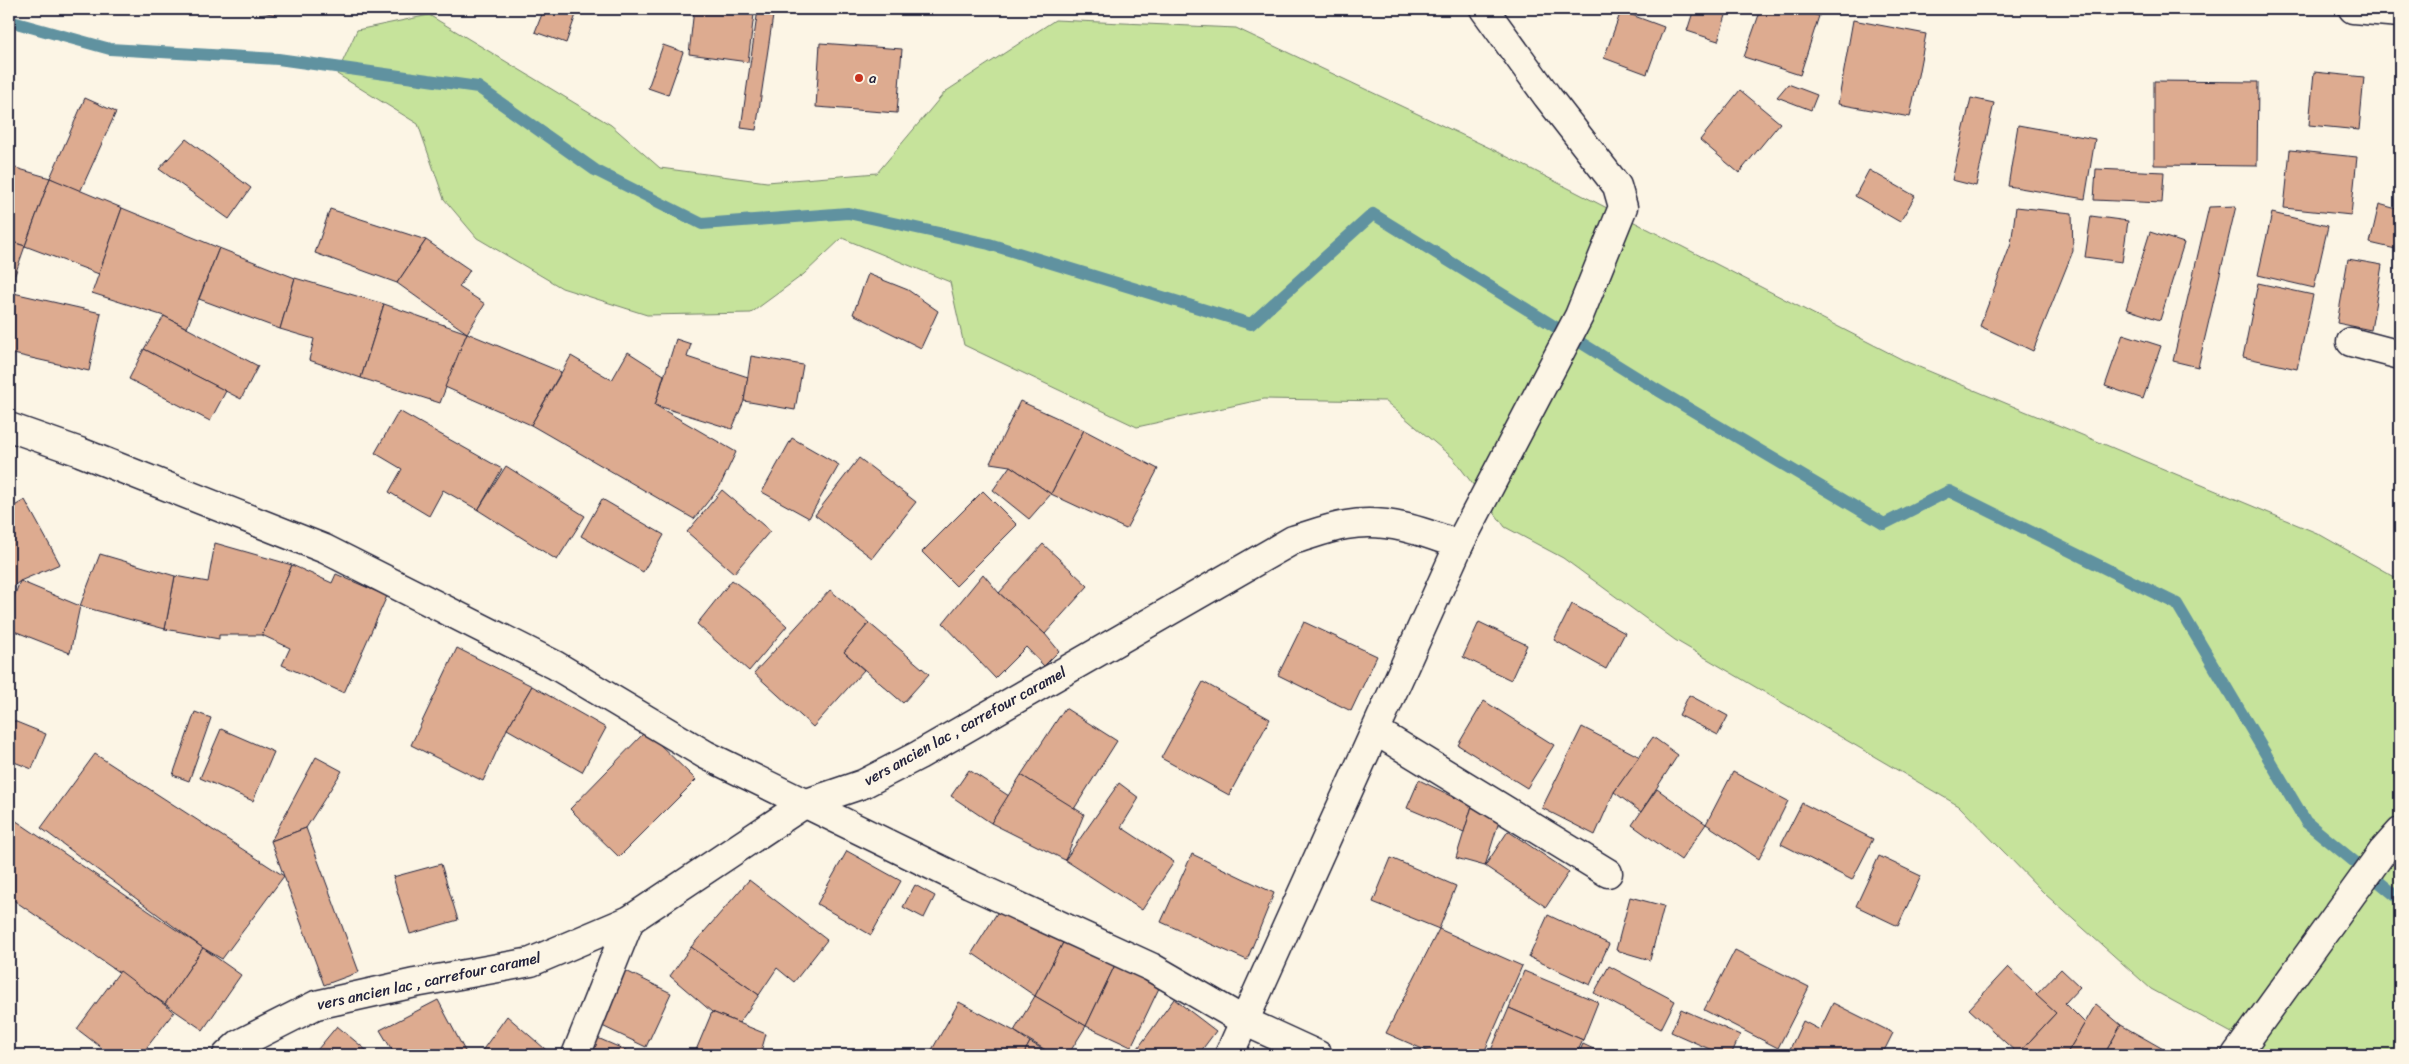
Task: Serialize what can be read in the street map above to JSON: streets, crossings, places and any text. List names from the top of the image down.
{
  "streets": {
    "street": ["vers ancien lac , carrefour caramel"]
  },
  "places": ["a"]
}
